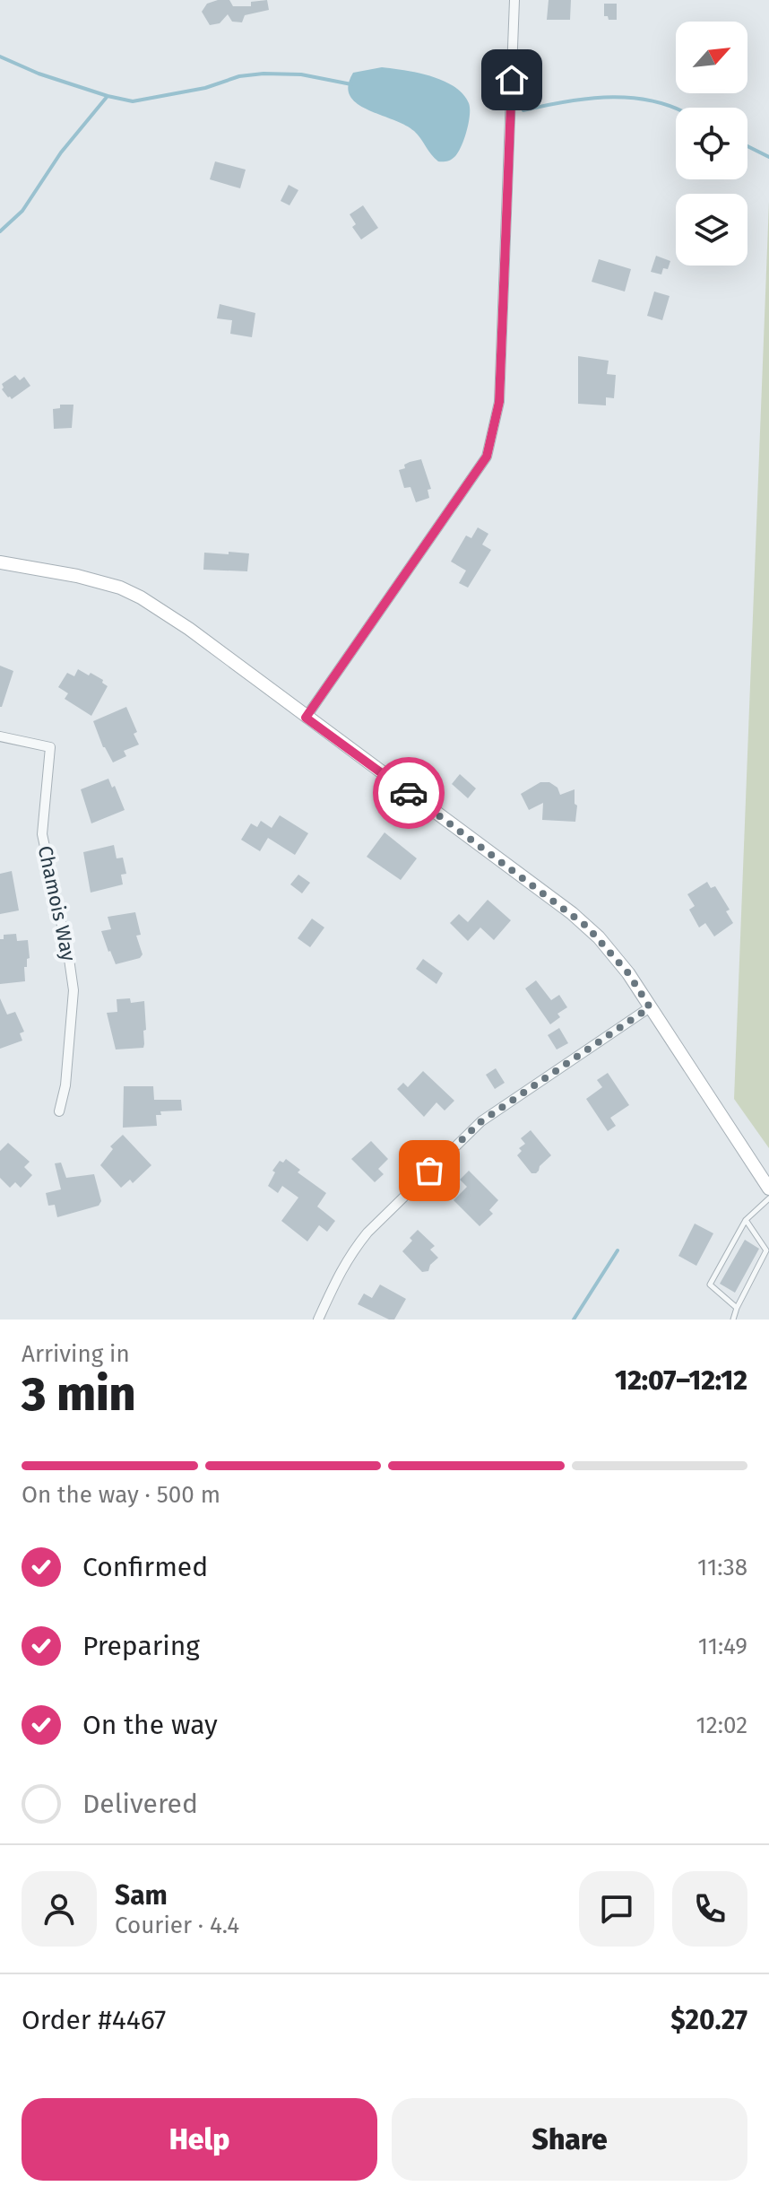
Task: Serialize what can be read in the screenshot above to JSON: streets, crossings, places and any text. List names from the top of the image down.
{
  "streets": {
    "street": ["Chamois Way"]
  },
  "north": "top right",
  "page": {
    "heading": ["3 min", "Arriving in", "12:07–12:12"],
    "panel": [
      "Sam",
      "Courier · 4.4",
      "Order #4467",
      "$20.27"
    ],
    "bar": "On the way · 500 m",
    "list": [
      ["Confirmed", "11:38"],
      ["Preparing", "11:49"],
      ["On the way", "12:02"],
      "Delivered"
    ],
    "buttons": ["Help", "Share"]
  }
}
